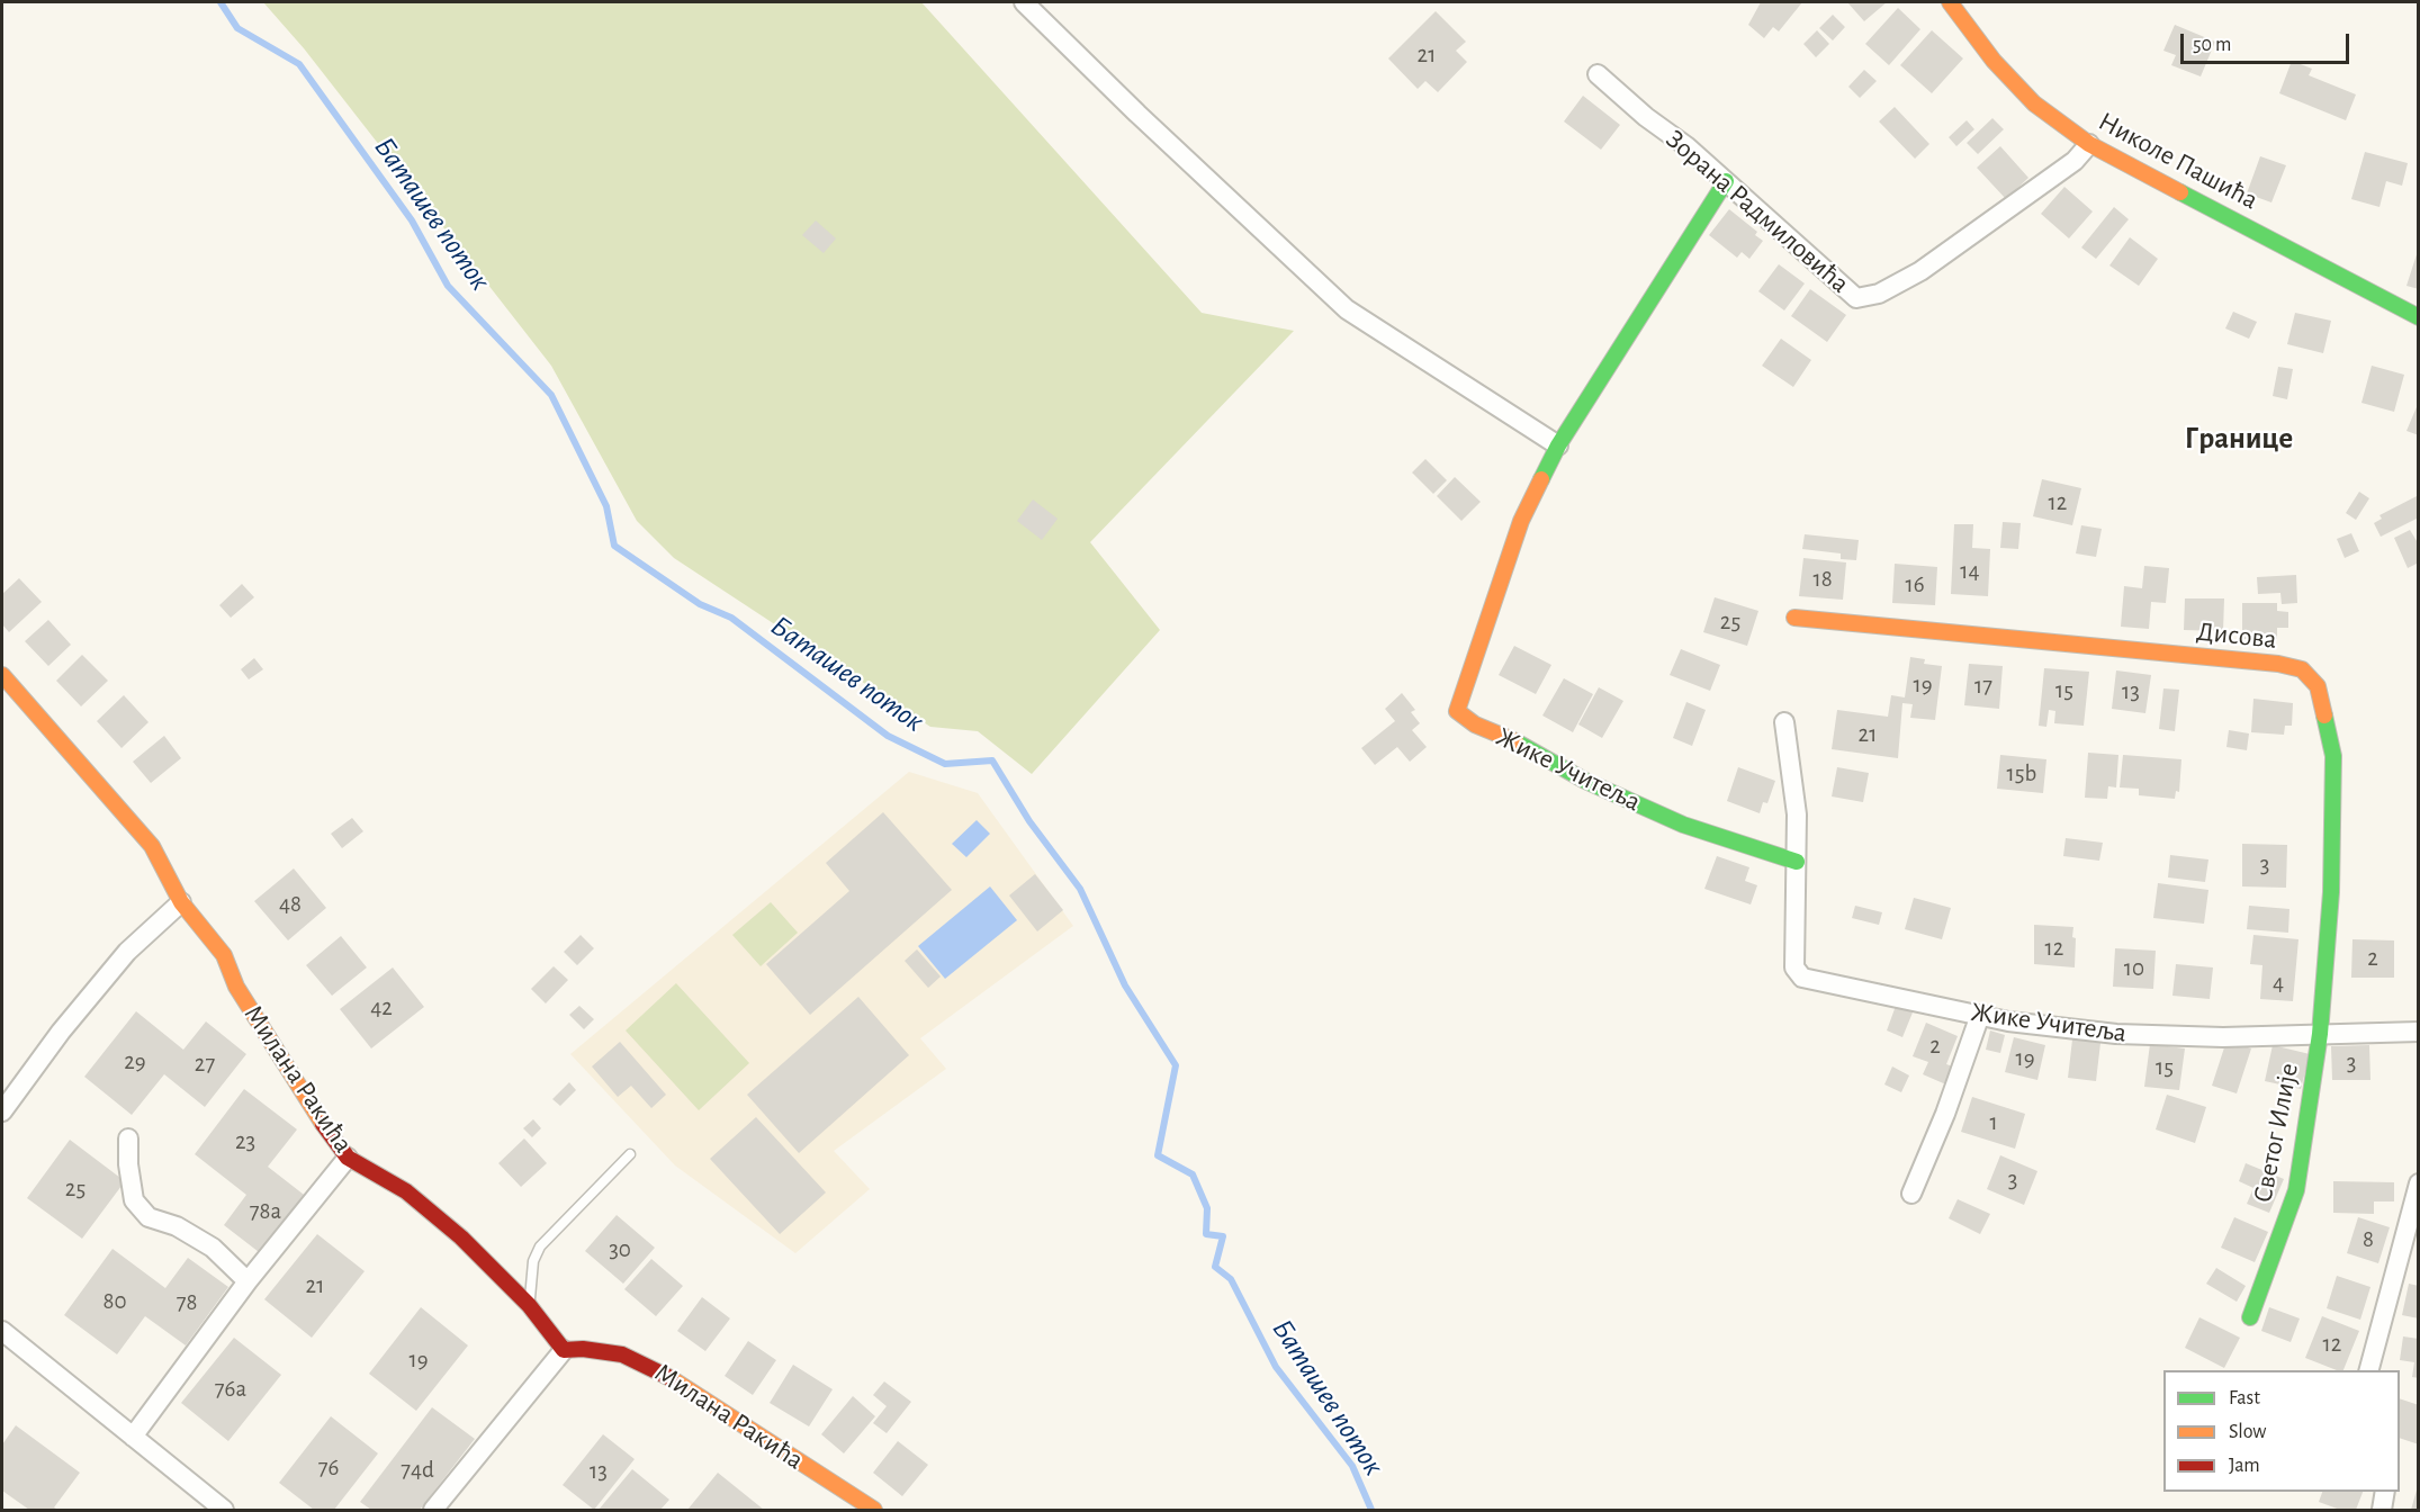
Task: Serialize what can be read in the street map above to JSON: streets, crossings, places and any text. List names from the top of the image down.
{
  "streets": {
    "street": [
      "Николе Пашића",
      "Зорана Радмиловића",
      "Дисова",
      "Жике Учитеља",
      "Милана Ракића",
      "Светог Илије"
    ]
  },
  "crossings": [
    ["Николе Пашића", "Зорана Радмиловића"],
    ["Дисова", "Жике Учитеља"],
    ["Дисова", "Светог Илије"],
    ["Жике Учитеља", "Светог Илије"]
  ],
  "districts": ["Границе"],
  "water": ["Баташев поток"],
  "house_numbers": [
    "21",
    "12",
    "14",
    "18",
    "16",
    "25",
    "19",
    "17",
    "15",
    "13",
    "21",
    "15b",
    "3",
    "48",
    "12",
    "2",
    "10",
    "4",
    "42",
    "2",
    "19",
    "29",
    "3",
    "27",
    "15",
    "1",
    "23",
    "3",
    "25",
    "78a",
    "8",
    "30",
    "21",
    "80",
    "78",
    "12",
    "19",
    "76a",
    "76",
    "74d",
    "13"
  ],
  "legend": ["Fast", "Slow", "Jam"],
  "scale_bar": "50 m"
}
